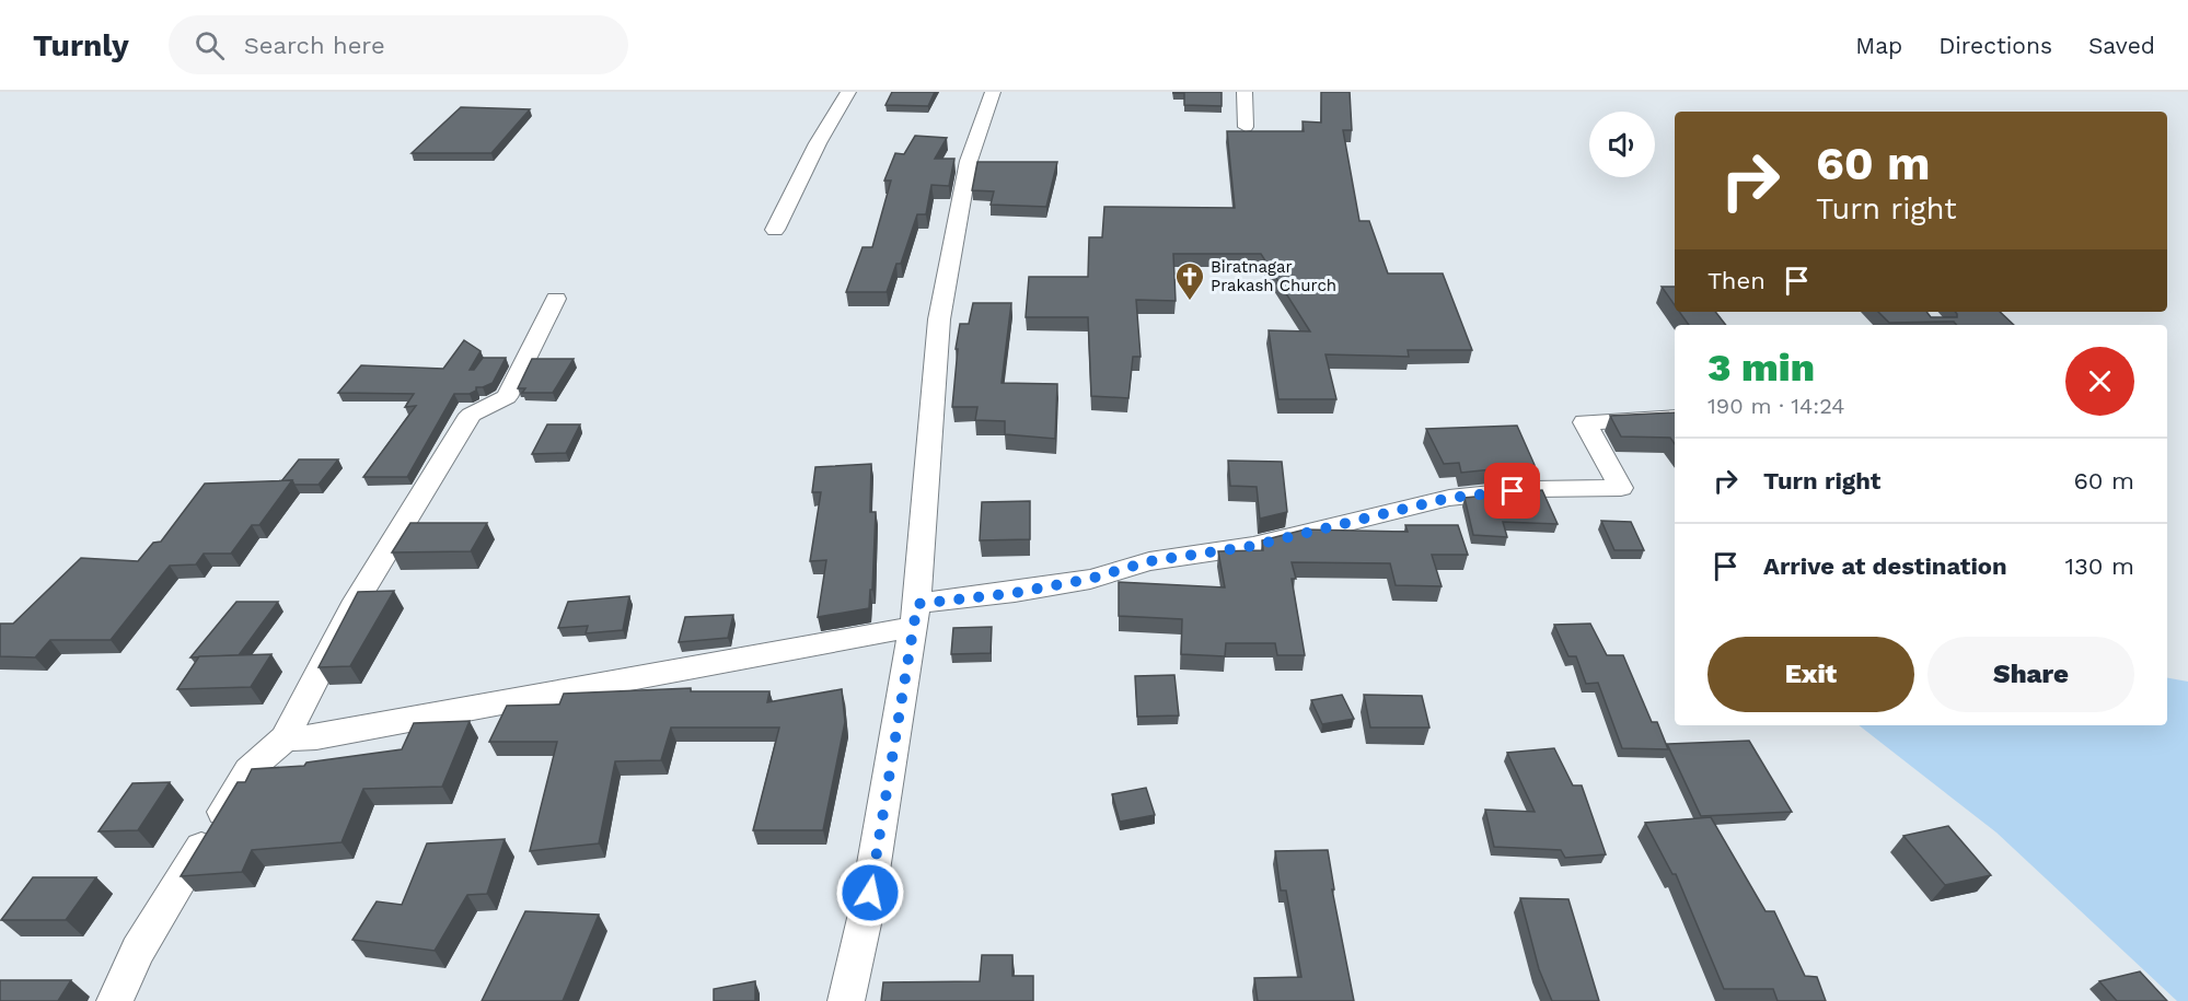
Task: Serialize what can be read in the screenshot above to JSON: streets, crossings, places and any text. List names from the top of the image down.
{
  "places": {
    "church": ["Biratnagar Prakash Church"]
  },
  "page": {
    "header": "Turnly",
    "search": "Search here",
    "nav": ["Map", "Directions", "Saved"],
    "turn": ["60 m", "Turn right"],
    "then": "Then",
    "heading": ["3 min", "190 m · 14:24"],
    "list": [
      {
        "name": "Turn right",
        "value": "60 m"
      },
      {
        "name": "Arrive at destination",
        "value": "130 m"
      }
    ],
    "buttons": ["Exit", "Share"]
  }
}
